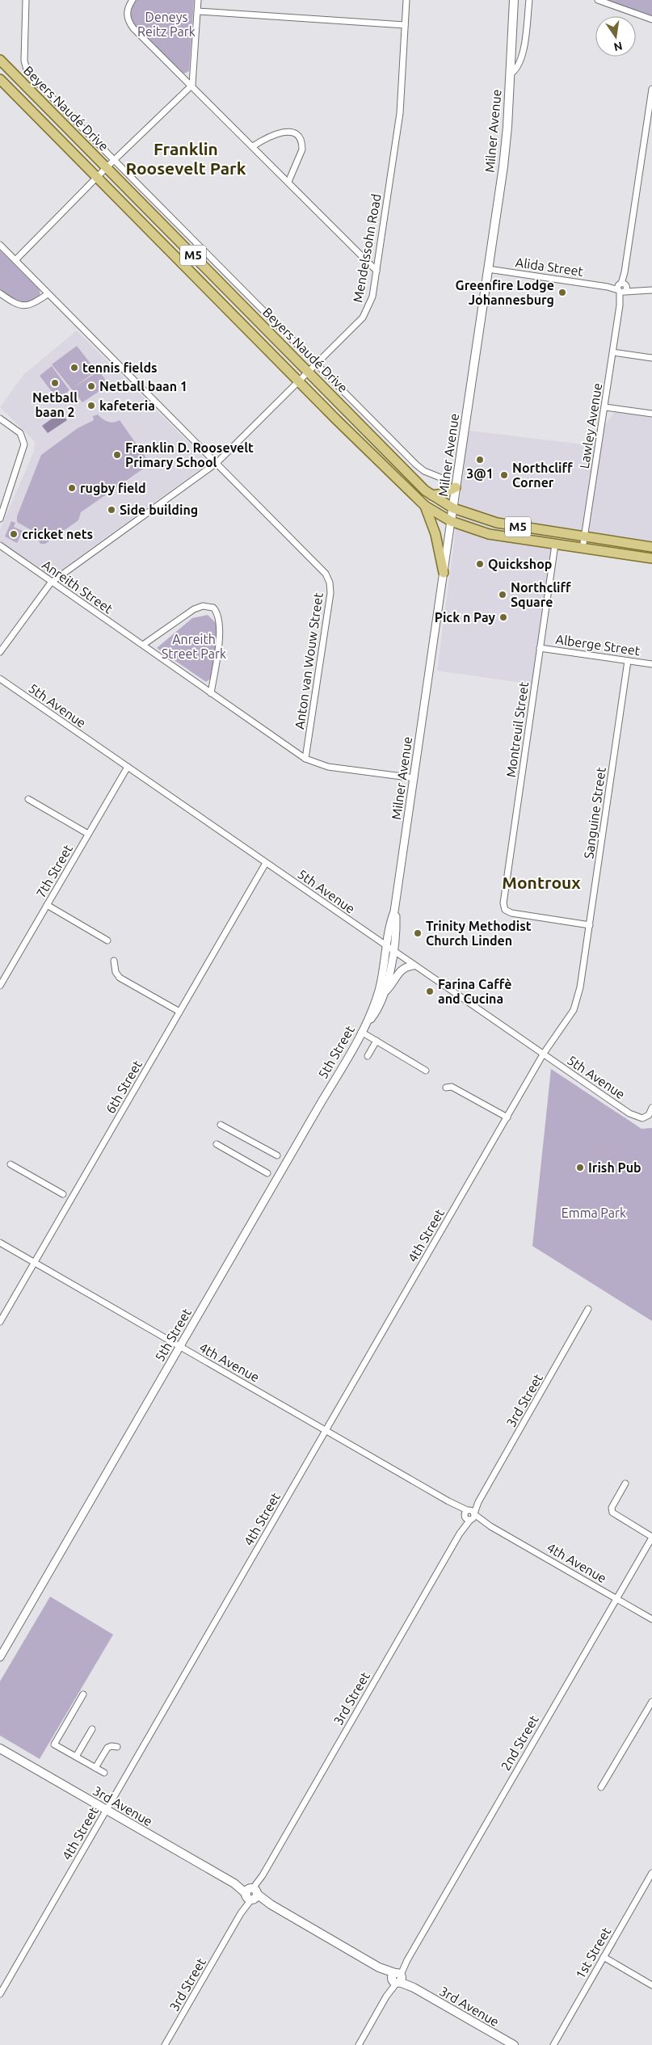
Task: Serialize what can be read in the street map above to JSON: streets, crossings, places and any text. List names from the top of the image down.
{
  "streets": {
    "main road": [
      "Beyers Naudé Drive",
      "Milner Avenue",
      "M5",
      "3rd Avenue"
    ],
    "street": [
      "Mendelssohn Road",
      "Alida Street",
      "Lawley Avenue",
      "Anreith Street",
      "Alberge Street",
      "Anton van Wouw Street",
      "5th Avenue",
      "Montreuil Street",
      "Sanguine Street",
      "7th Street",
      "5th Street",
      "6th Street",
      "4th Street",
      "4th Avenue",
      "3rd Street",
      "2nd Street",
      "1st Street"
    ]
  },
  "crossings": [
    ["Beyers Naudé Drive", "Milner Avenue"],
    ["Beyers Naudé Drive", "Mendelssohn Road"],
    ["Beyers Naudé Drive", "Lawley Avenue"],
    ["Beyers Naudé Drive", "Montreuil Street"],
    ["Milner Avenue", "Alida Street"],
    ["Milner Avenue", "Anreith Street"],
    ["Milner Avenue", "5th Avenue"],
    ["Milner Avenue", "5th Street"],
    ["Mendelssohn Road", "Anreith Street"],
    ["Mendelssohn Road", "Anton van Wouw Street"],
    ["Alida Street", "Lawley Avenue"],
    ["Anreith Street", "Anton van Wouw Street"],
    ["Alberge Street", "Montreuil Street"],
    ["Alberge Street", "Sanguine Street"],
    ["5th Avenue", "Sanguine Street"],
    ["5th Avenue", "7th Street"],
    ["5th Avenue", "5th Street"],
    ["5th Avenue", "6th Street"],
    ["5th Avenue", "4th Street"],
    ["Montreuil Street", "Sanguine Street"],
    ["Sanguine Street", "4th Street"],
    ["5th Street", "4th Avenue"],
    ["6th Street", "4th Avenue"],
    ["4th Street", "4th Avenue"],
    ["4th Street", "3rd Avenue"],
    ["4th Avenue", "3rd Street"],
    ["4th Avenue", "2nd Street"],
    ["3rd Street", "3rd Avenue"],
    ["2nd Street", "3rd Avenue"]
  ],
  "districts": ["Franklin Roosevelt Park", "Montroux"],
  "parks": ["Deneys Reitz Park", "Anreith Street Park", "Emma Park"],
  "places": [
    "Greenfire Lodge Johannesburg",
    "tennis fields",
    "Netball baan 2",
    "Netball baan 1",
    "kafeteria",
    "Franklin D. Roosevelt Primary School",
    "3@1",
    "Northcliff Corner",
    "rugby field",
    "Side building",
    "cricket nets",
    "Quickshop",
    "Northcliff Square",
    "Pick n Pay",
    "Trinity Methodist Church Linden",
    "Farina Caffè and Cucina",
    "Irish Pub"
  ],
  "north": "bottom"
}
